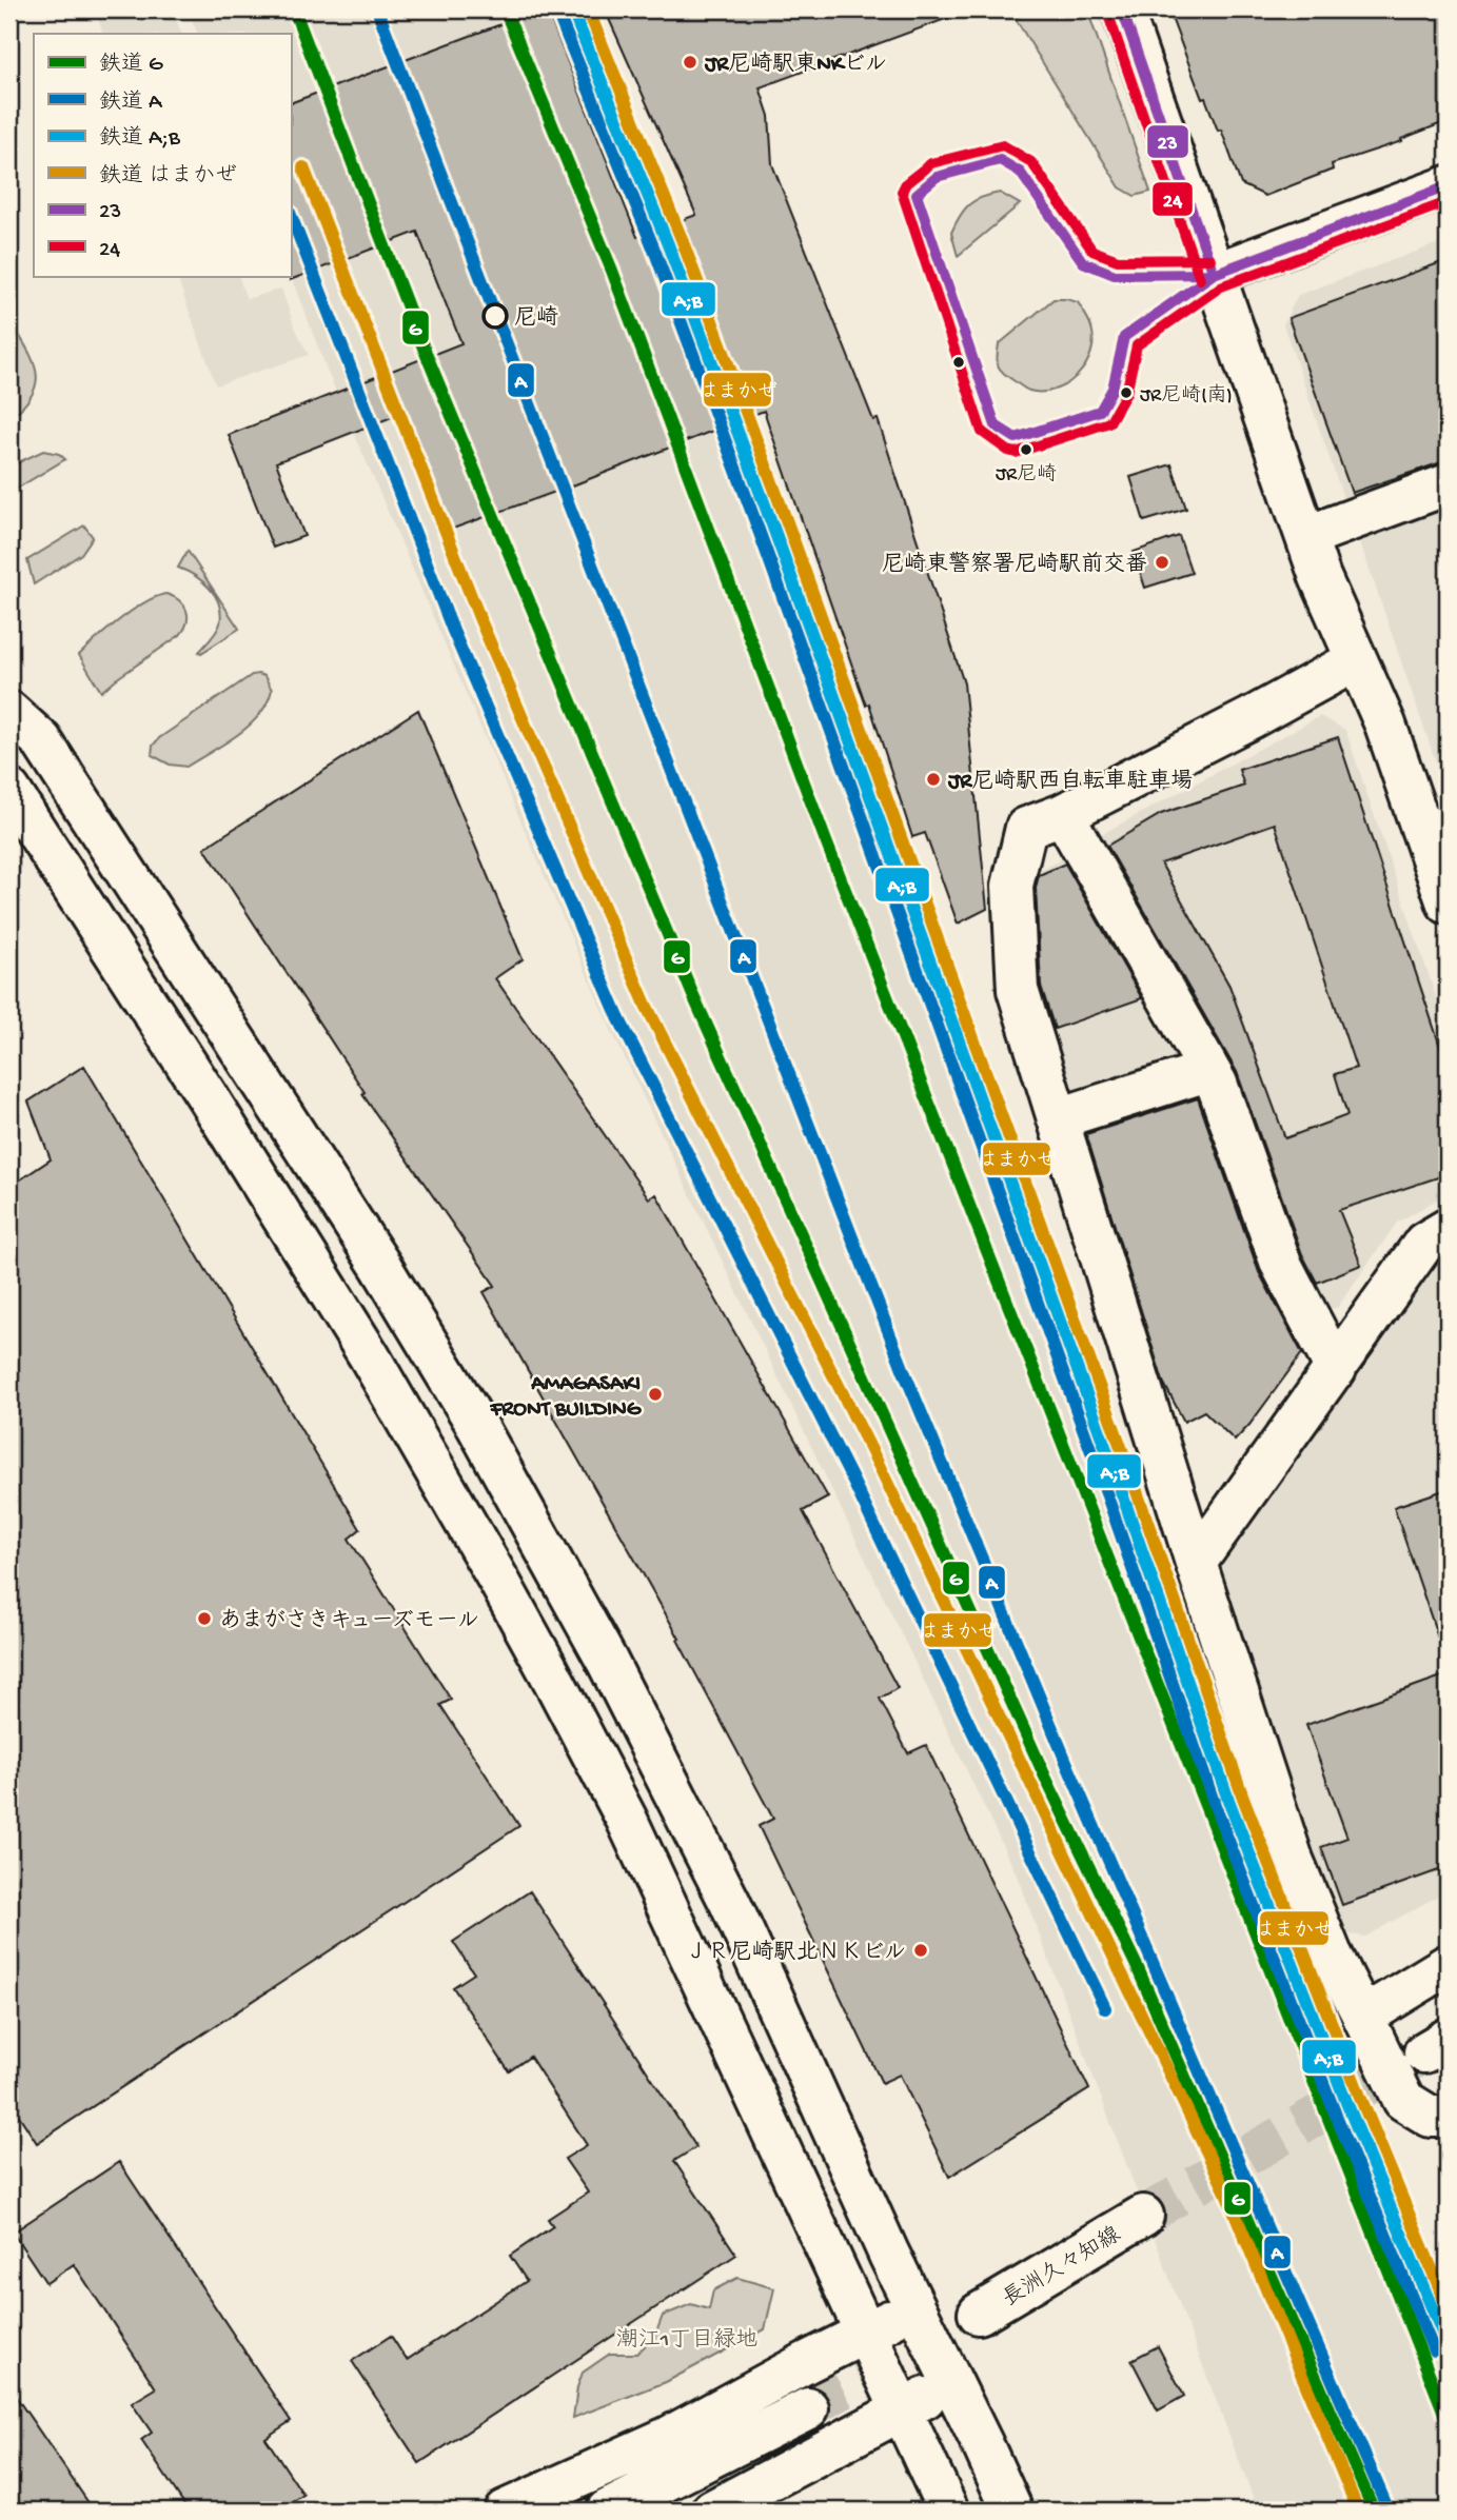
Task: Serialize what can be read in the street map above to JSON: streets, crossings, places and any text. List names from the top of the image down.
{
  "streets": {
    "street": ["長洲久々知線"]
  },
  "parks": ["潮江1丁目緑地"],
  "places": [
    "JR尼崎駅東NKビル",
    "尼崎",
    "JR尼崎(南)",
    "JR尼崎",
    "尼崎東警察署尼崎駅前交番",
    "JR尼崎駅西自転車駐車場",
    "AMAGASAKI FRONT BUILDING",
    "あまがさきキューズモール",
    "ＪＲ尼崎駅北ＮＫビル"
  ],
  "lines": [
    "rail line G",
    "rail line A;B",
    "rail line はまかぜ",
    "transit line 23",
    "rail line A",
    "transit line 24"
  ],
  "legend": [
    "鉄道 G",
    "鉄道 A",
    "鉄道 A;B",
    "鉄道 はまかぜ",
    "23",
    "24"
  ]
}
